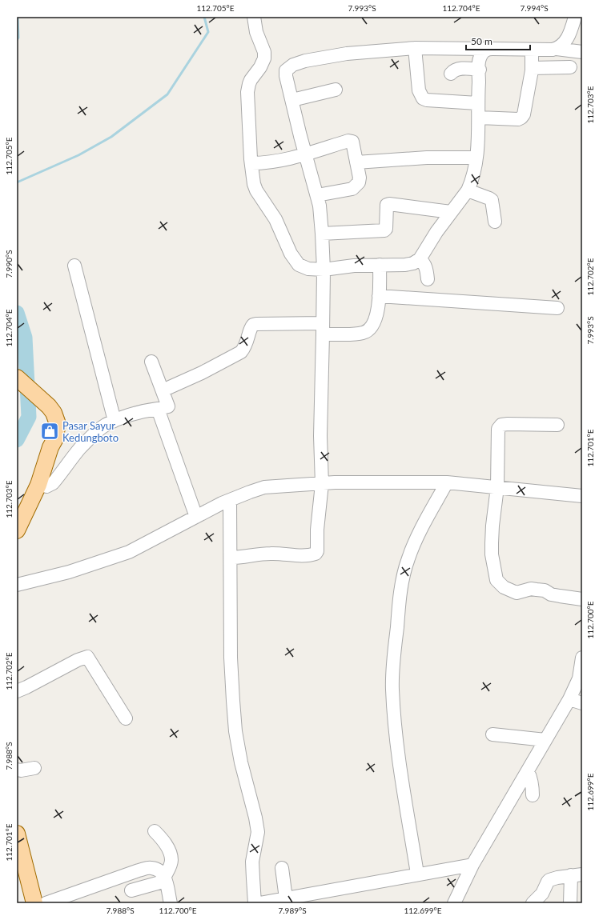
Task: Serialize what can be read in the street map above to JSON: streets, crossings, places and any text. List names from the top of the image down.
{
  "places": {
    "shop": ["Pasar Sayur Kedungboto"]
  },
  "scale_bar": "50 m",
  "coordinates": [
    "112.705°E",
    "7.993°S",
    "112.704°E",
    "7.994°S",
    "112.703°E",
    "7.990°S",
    "112.702°E",
    "112.701°E",
    "112.700°E",
    "7.988°S",
    "112.699°E",
    "7.989°S"
  ]
}
